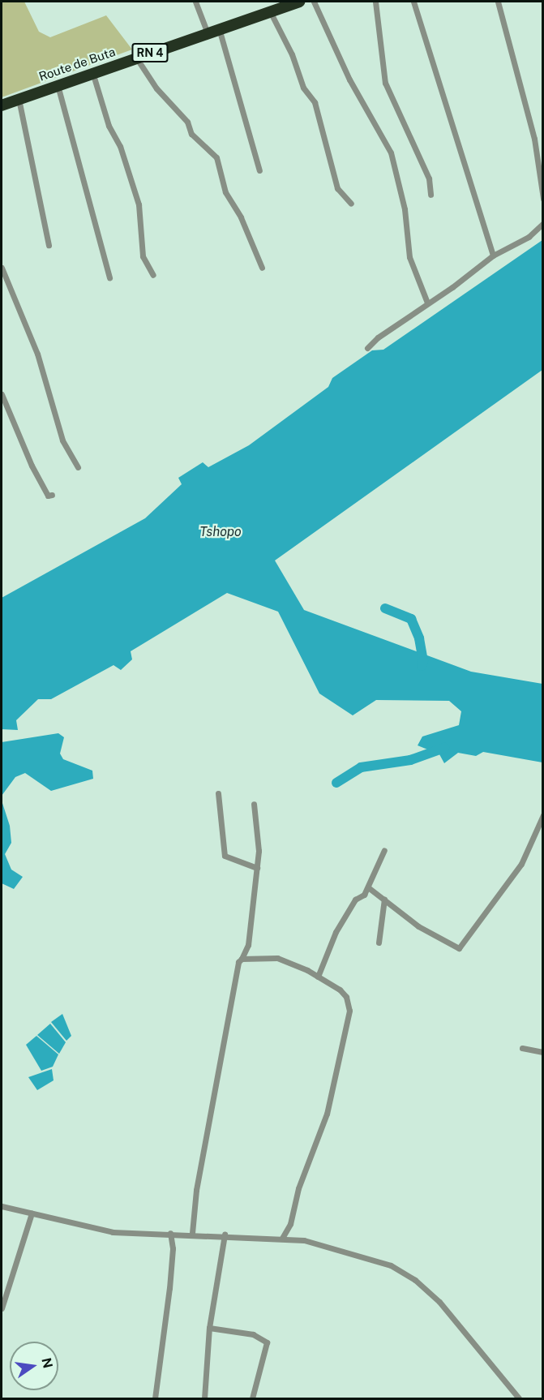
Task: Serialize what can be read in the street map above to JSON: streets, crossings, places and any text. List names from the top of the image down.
{
  "streets": {
    "highway": ["RN 4", "Route de Buta"]
  },
  "water": ["Tshopo"],
  "north": "right"
}
